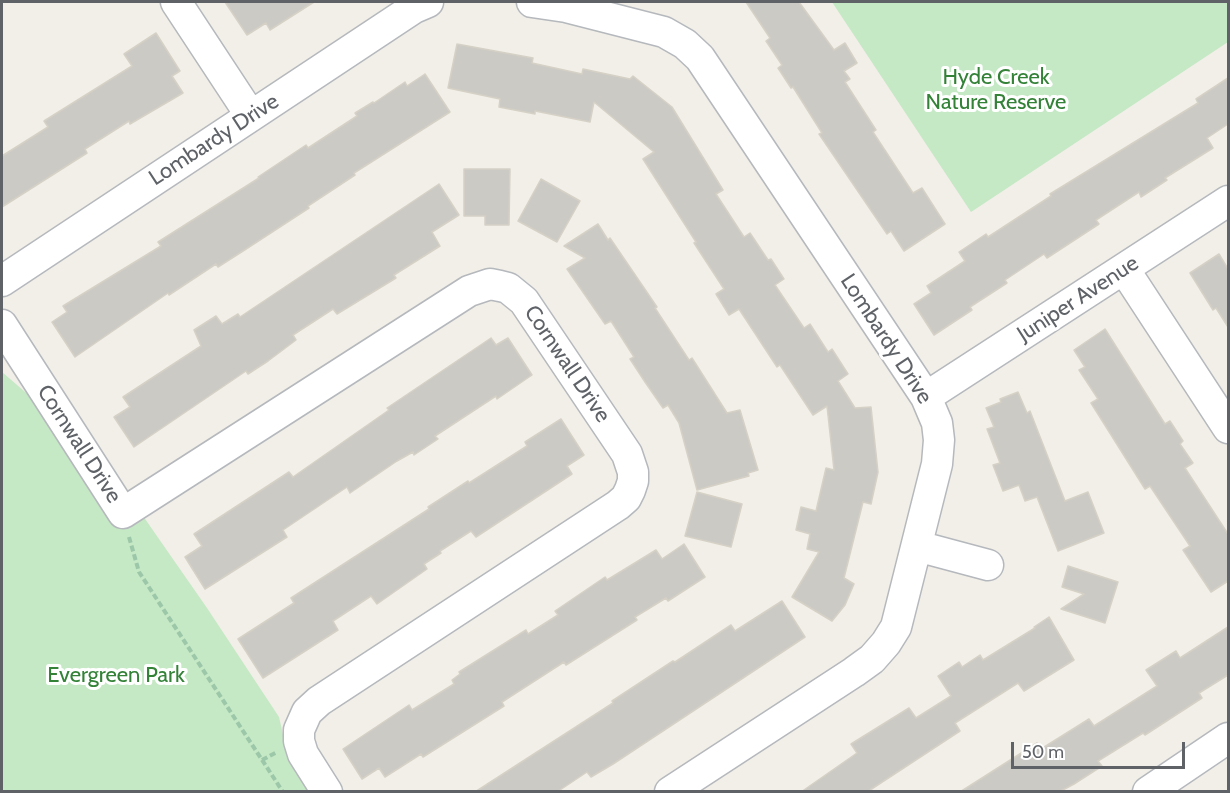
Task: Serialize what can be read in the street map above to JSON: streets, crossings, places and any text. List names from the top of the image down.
{
  "streets": {
    "street": ["Lombardy Drive", "Juniper Avenue", "Cornwall Drive"]
  },
  "crossings": [
    ["Lombardy Drive", "Juniper Avenue"]
  ],
  "parks": ["Hyde Creek Nature Reserve", "Evergreen Park"],
  "scale_bar": "50 m"
}
